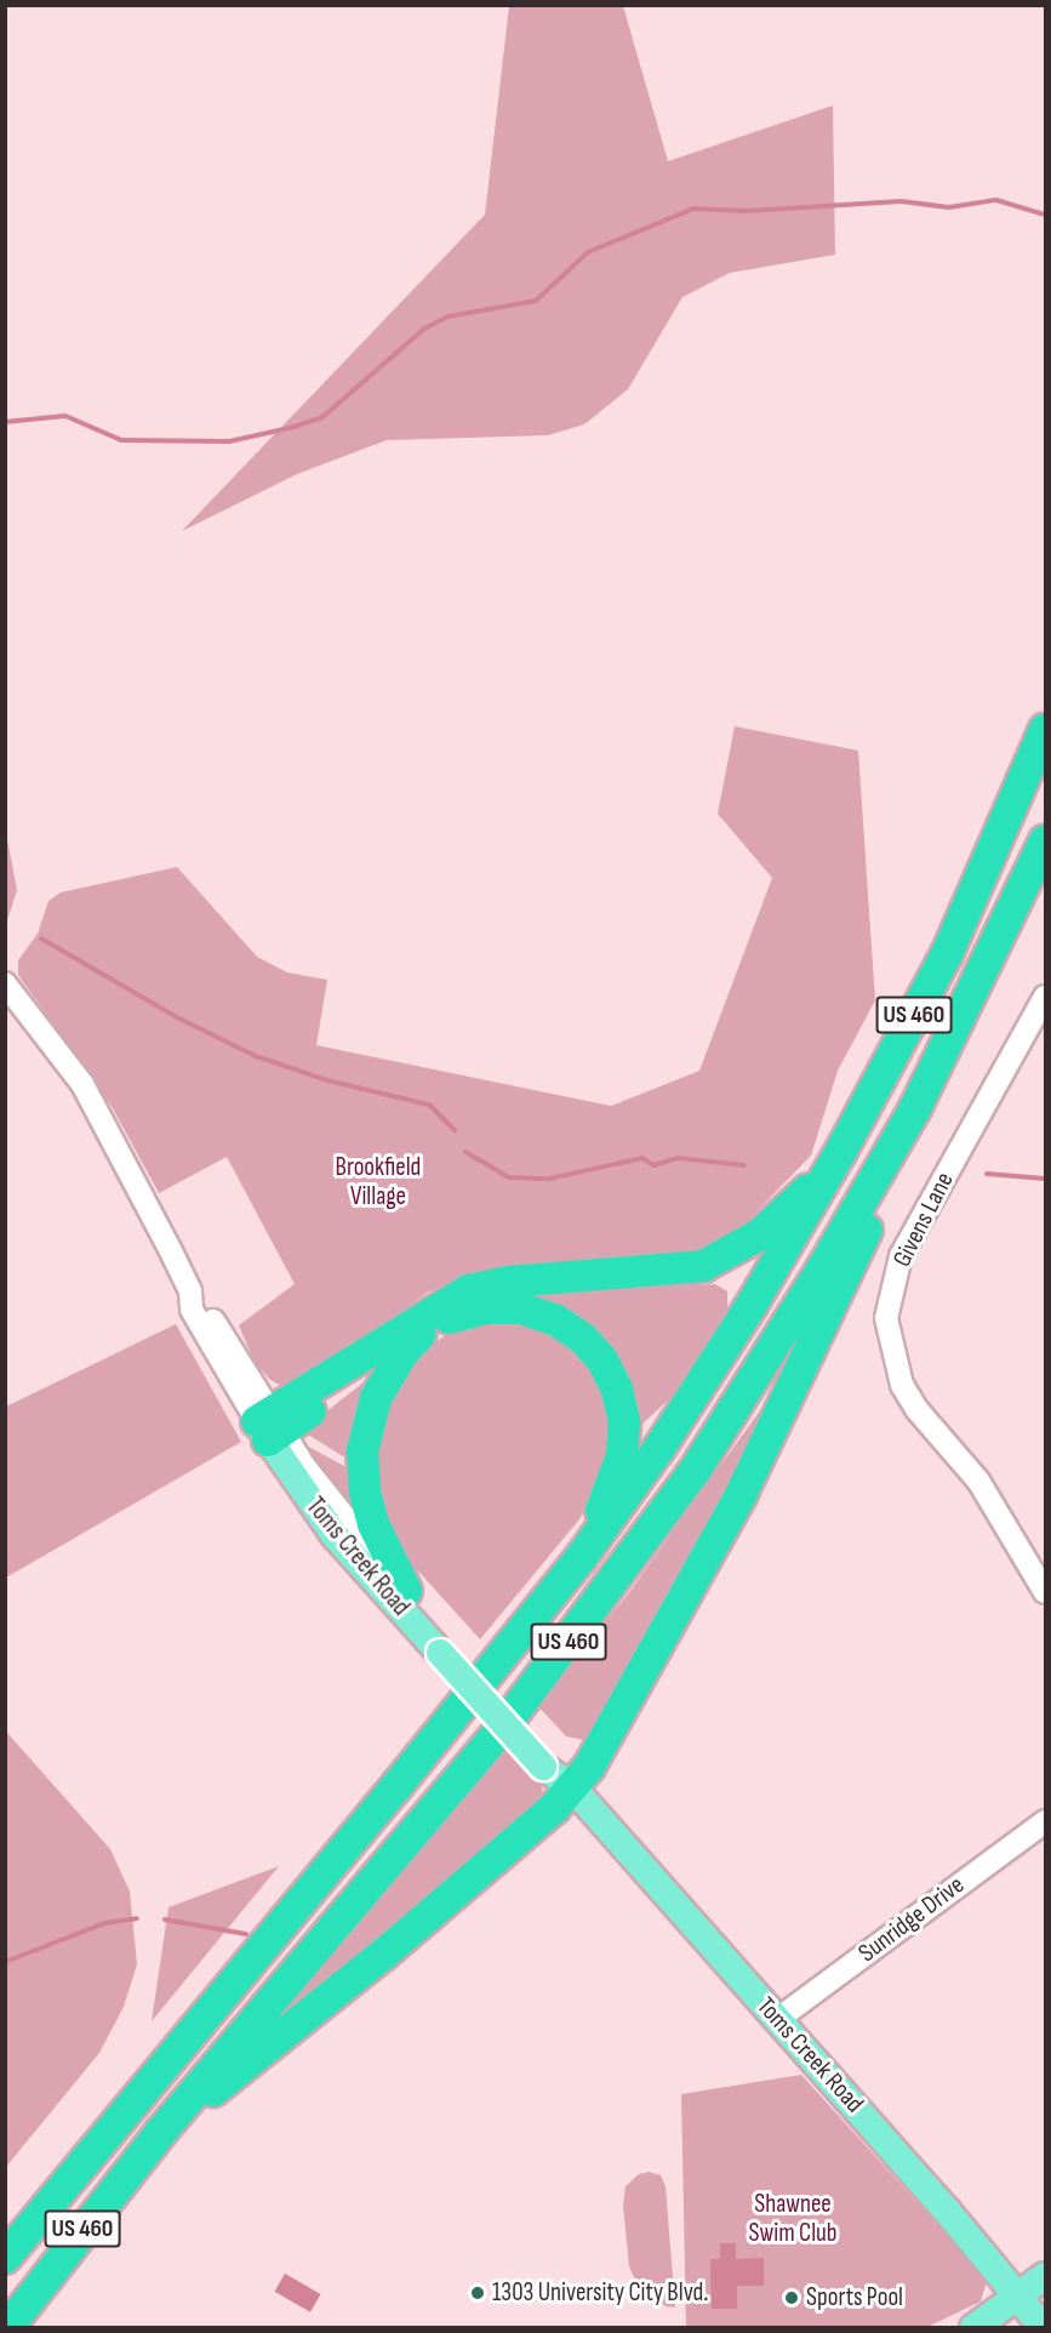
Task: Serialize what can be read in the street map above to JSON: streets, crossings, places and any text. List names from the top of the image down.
{
  "streets": {
    "highway": ["US 460"],
    "main road": ["Toms Creek Road"],
    "street": ["Givens Lane", "Sunridge Drive"]
  },
  "crossings": [
    ["Toms Creek Road", "Sunridge Drive"]
  ],
  "parks": ["Brookfield Village", "Shawnee Swim Club"],
  "places": ["1303 University City Blvd.", "Sports Pool"]
}
